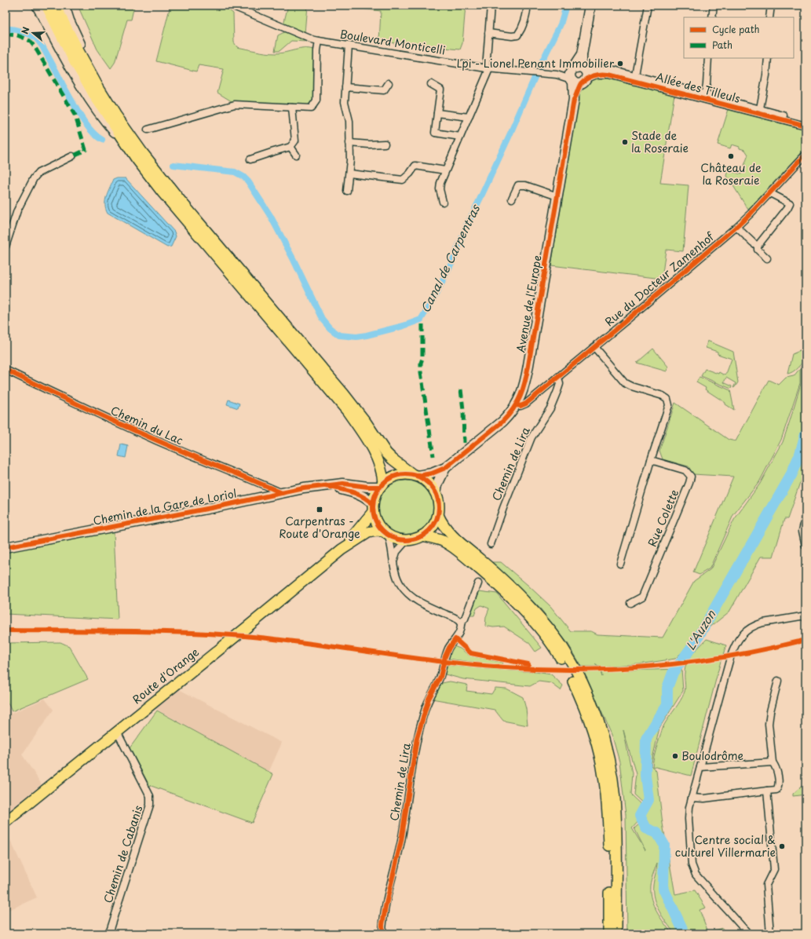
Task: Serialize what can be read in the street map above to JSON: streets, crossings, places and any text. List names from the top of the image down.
{
  "streets": {
    "main road": ["Avenue de l'Europe", "Chemin de la Gare de Loriol", "Route d'Orange"],
    "street": [
      "Boulevard Monticelli",
      "Allée des Tilleuls",
      "Rue du Docteur Zamenhof",
      "Chemin du Lac",
      "Chemin de Lira",
      "Rue Colette",
      "Chemin de Cabanis"
    ]
  },
  "crossings": [
    ["Boulevard Monticelli", "Allée des Tilleuls"],
    ["Boulevard Monticelli", "Avenue de l'Europe"],
    ["Allée des Tilleuls", "Avenue de l'Europe"],
    ["Rue du Docteur Zamenhof", "Avenue de l'Europe"],
    ["Rue du Docteur Zamenhof", "Chemin de Lira"],
    ["Avenue de l'Europe", "Chemin de la Gare de Loriol"],
    ["Avenue de l'Europe", "Route d'Orange"],
    ["Chemin du Lac", "Chemin de la Gare de Loriol"],
    ["Chemin de la Gare de Loriol", "Route d'Orange"],
    ["Route d'Orange", "Chemin de Cabanis"]
  ],
  "water": ["Canal de Carpentras", "L'Auzon"],
  "places": {
    "other": [
      "Lpi - Lionel Penant Immobilier",
      "Stade de la Roseraie",
      "Château de la Roseraie",
      "Boulodrôme",
      "Centre social & culturel Villermarie"
    ],
    "transit": ["Carpentras - Route d'Orange"]
  },
  "legend": ["Cycle path", "Path"],
  "north": "left"
}
